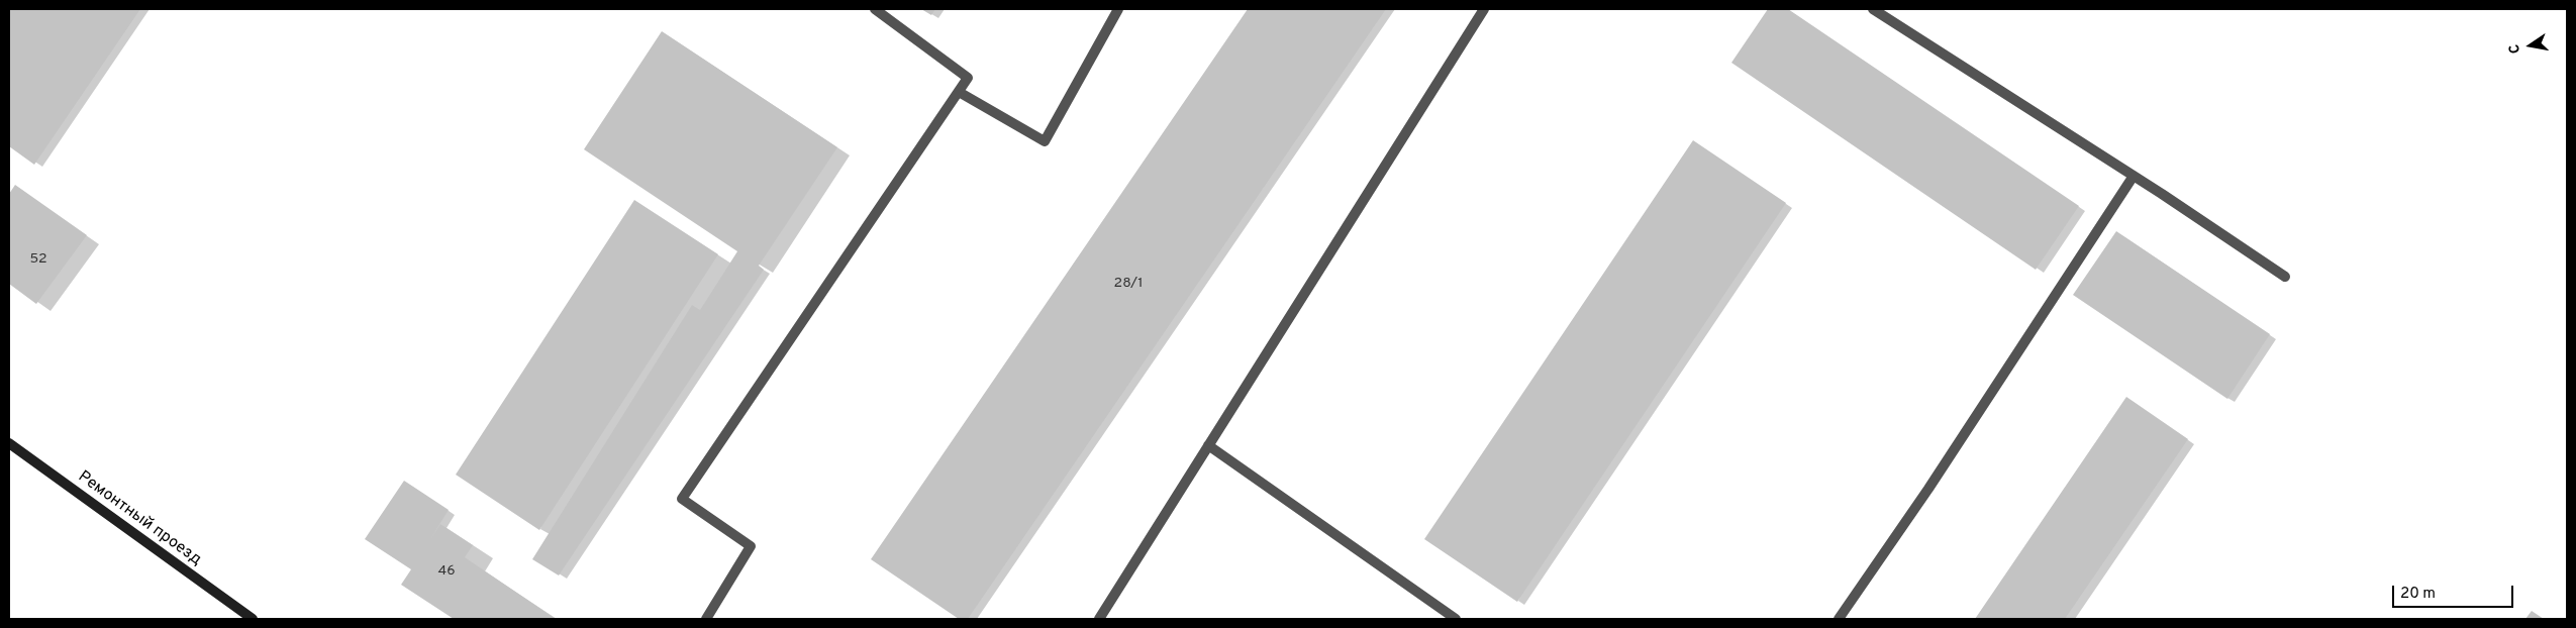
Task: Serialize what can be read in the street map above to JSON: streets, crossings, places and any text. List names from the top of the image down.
{
  "streets": {
    "street": ["Ремонтный проезд"]
  },
  "house_numbers": ["52", "28/1", "46"],
  "scale_bar": "20 m",
  "north": "left"
}
